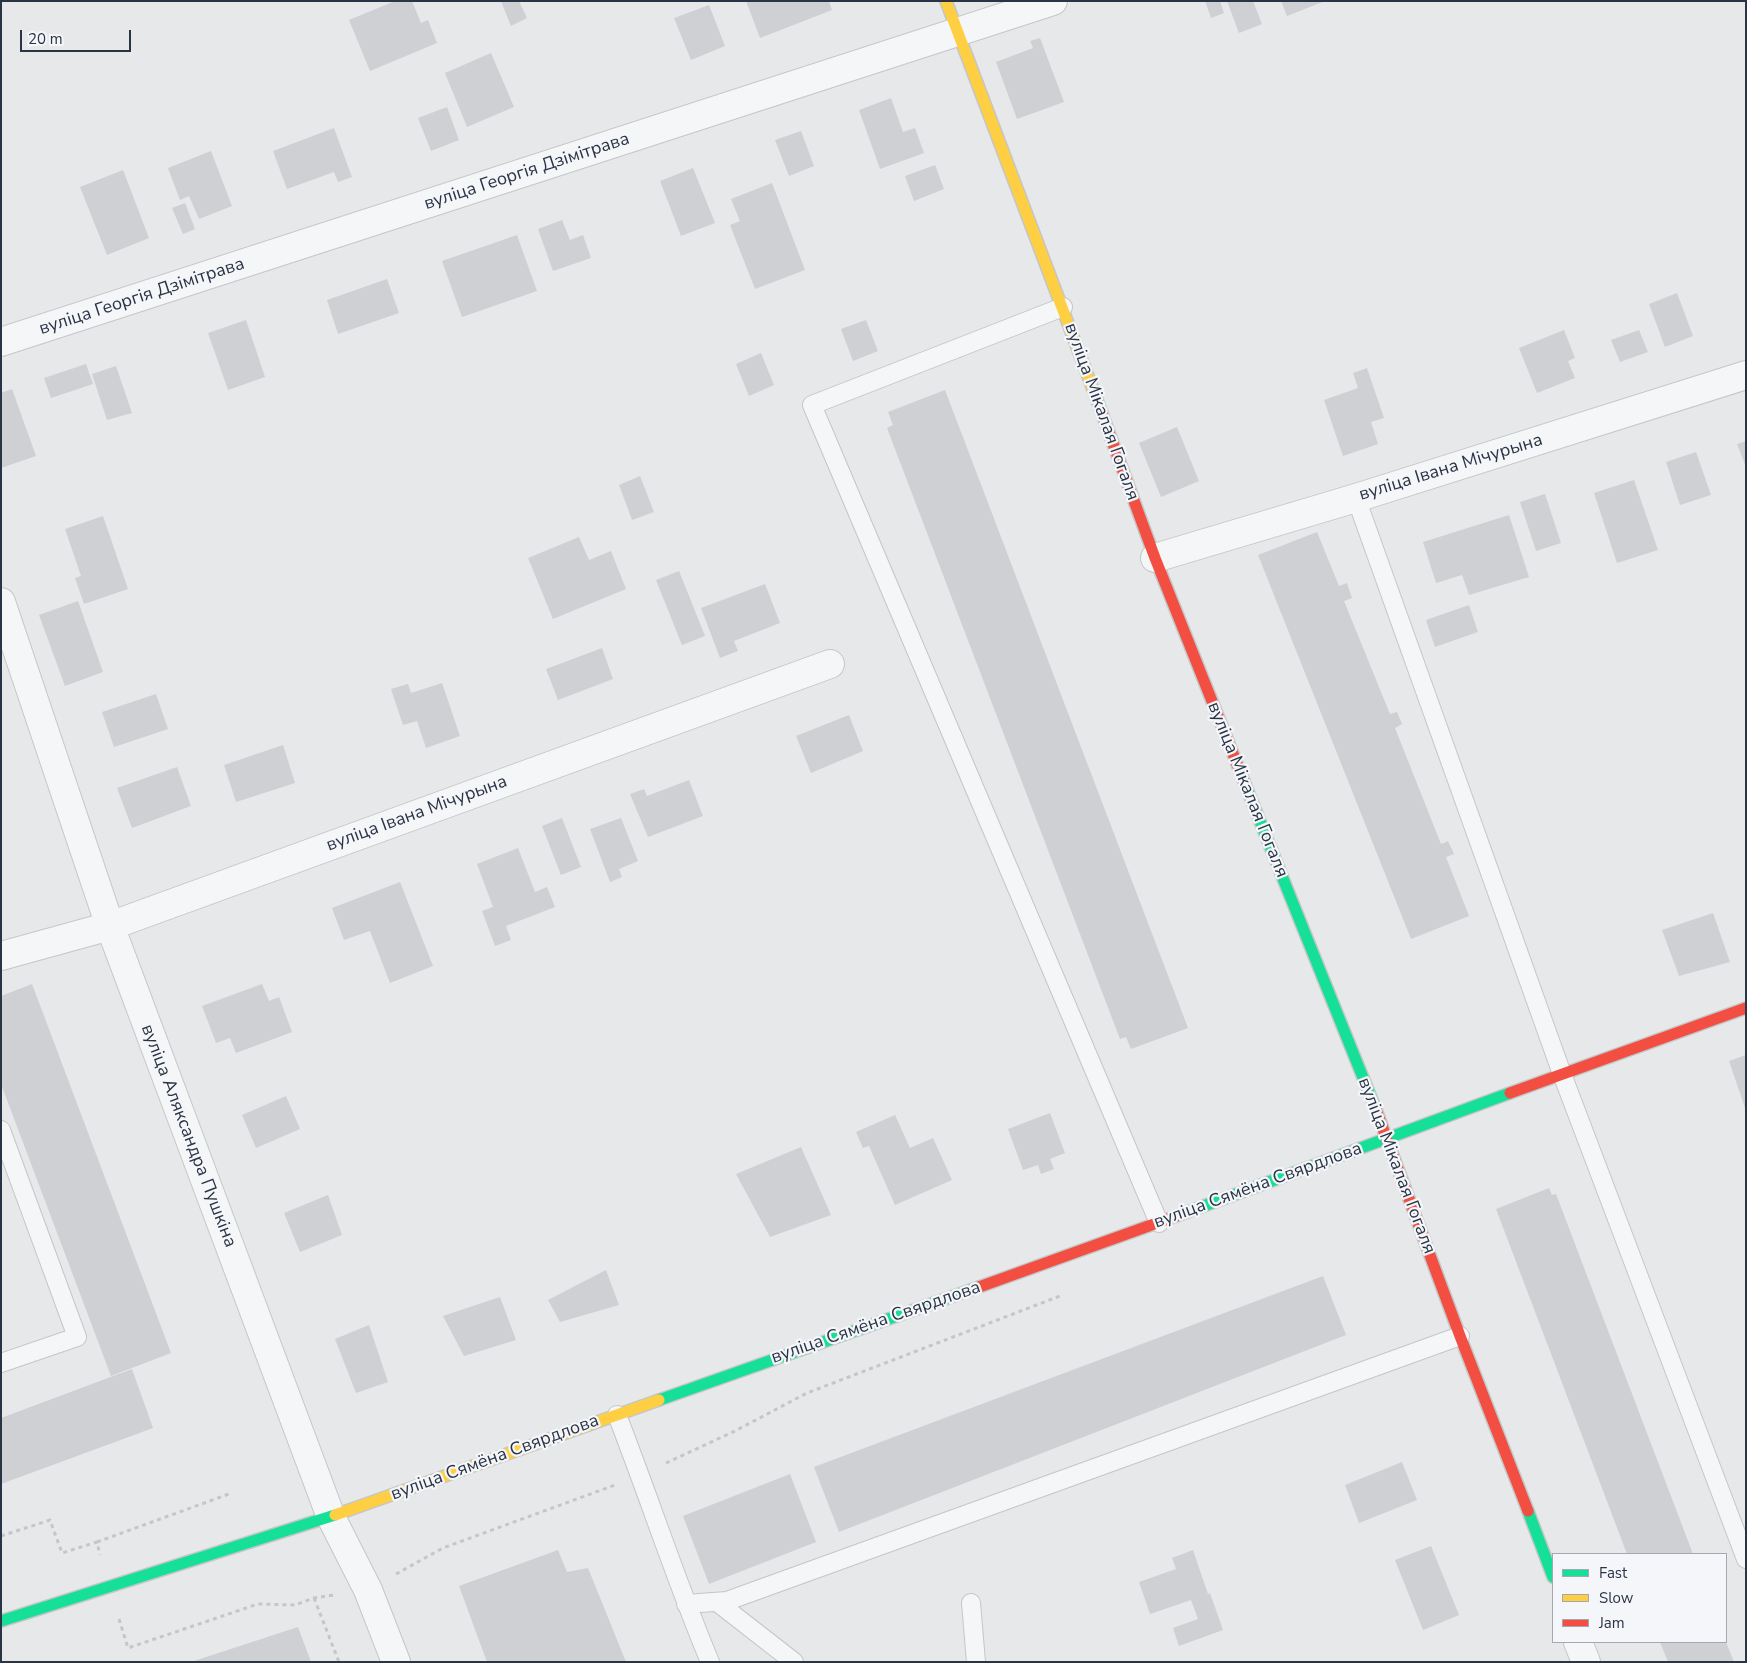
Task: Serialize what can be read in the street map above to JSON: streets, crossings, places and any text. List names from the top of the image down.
{
  "streets": {
    "street": [
      "вуліца Георгія Дзімітрава",
      "вуліца Мікалая Гогаля",
      "вуліца Івана Мічурына",
      "вуліца Аляксандра Пушкіна",
      "вуліца Сямёна Свярдлова"
    ]
  },
  "crossings": [
    ["вуліца Георгія Дзімітрава", "вуліца Мікалая Гогаля"],
    ["вуліца Мікалая Гогаля", "вуліца Івана Мічурына"],
    ["вуліца Мікалая Гогаля", "вуліца Сямёна Свярдлова"],
    ["вуліца Івана Мічурына", "вуліца Аляксандра Пушкіна"],
    ["вуліца Аляксандра Пушкіна", "вуліца Сямёна Свярдлова"]
  ],
  "legend": ["Fast", "Slow", "Jam"],
  "scale_bar": "20 m"
}
